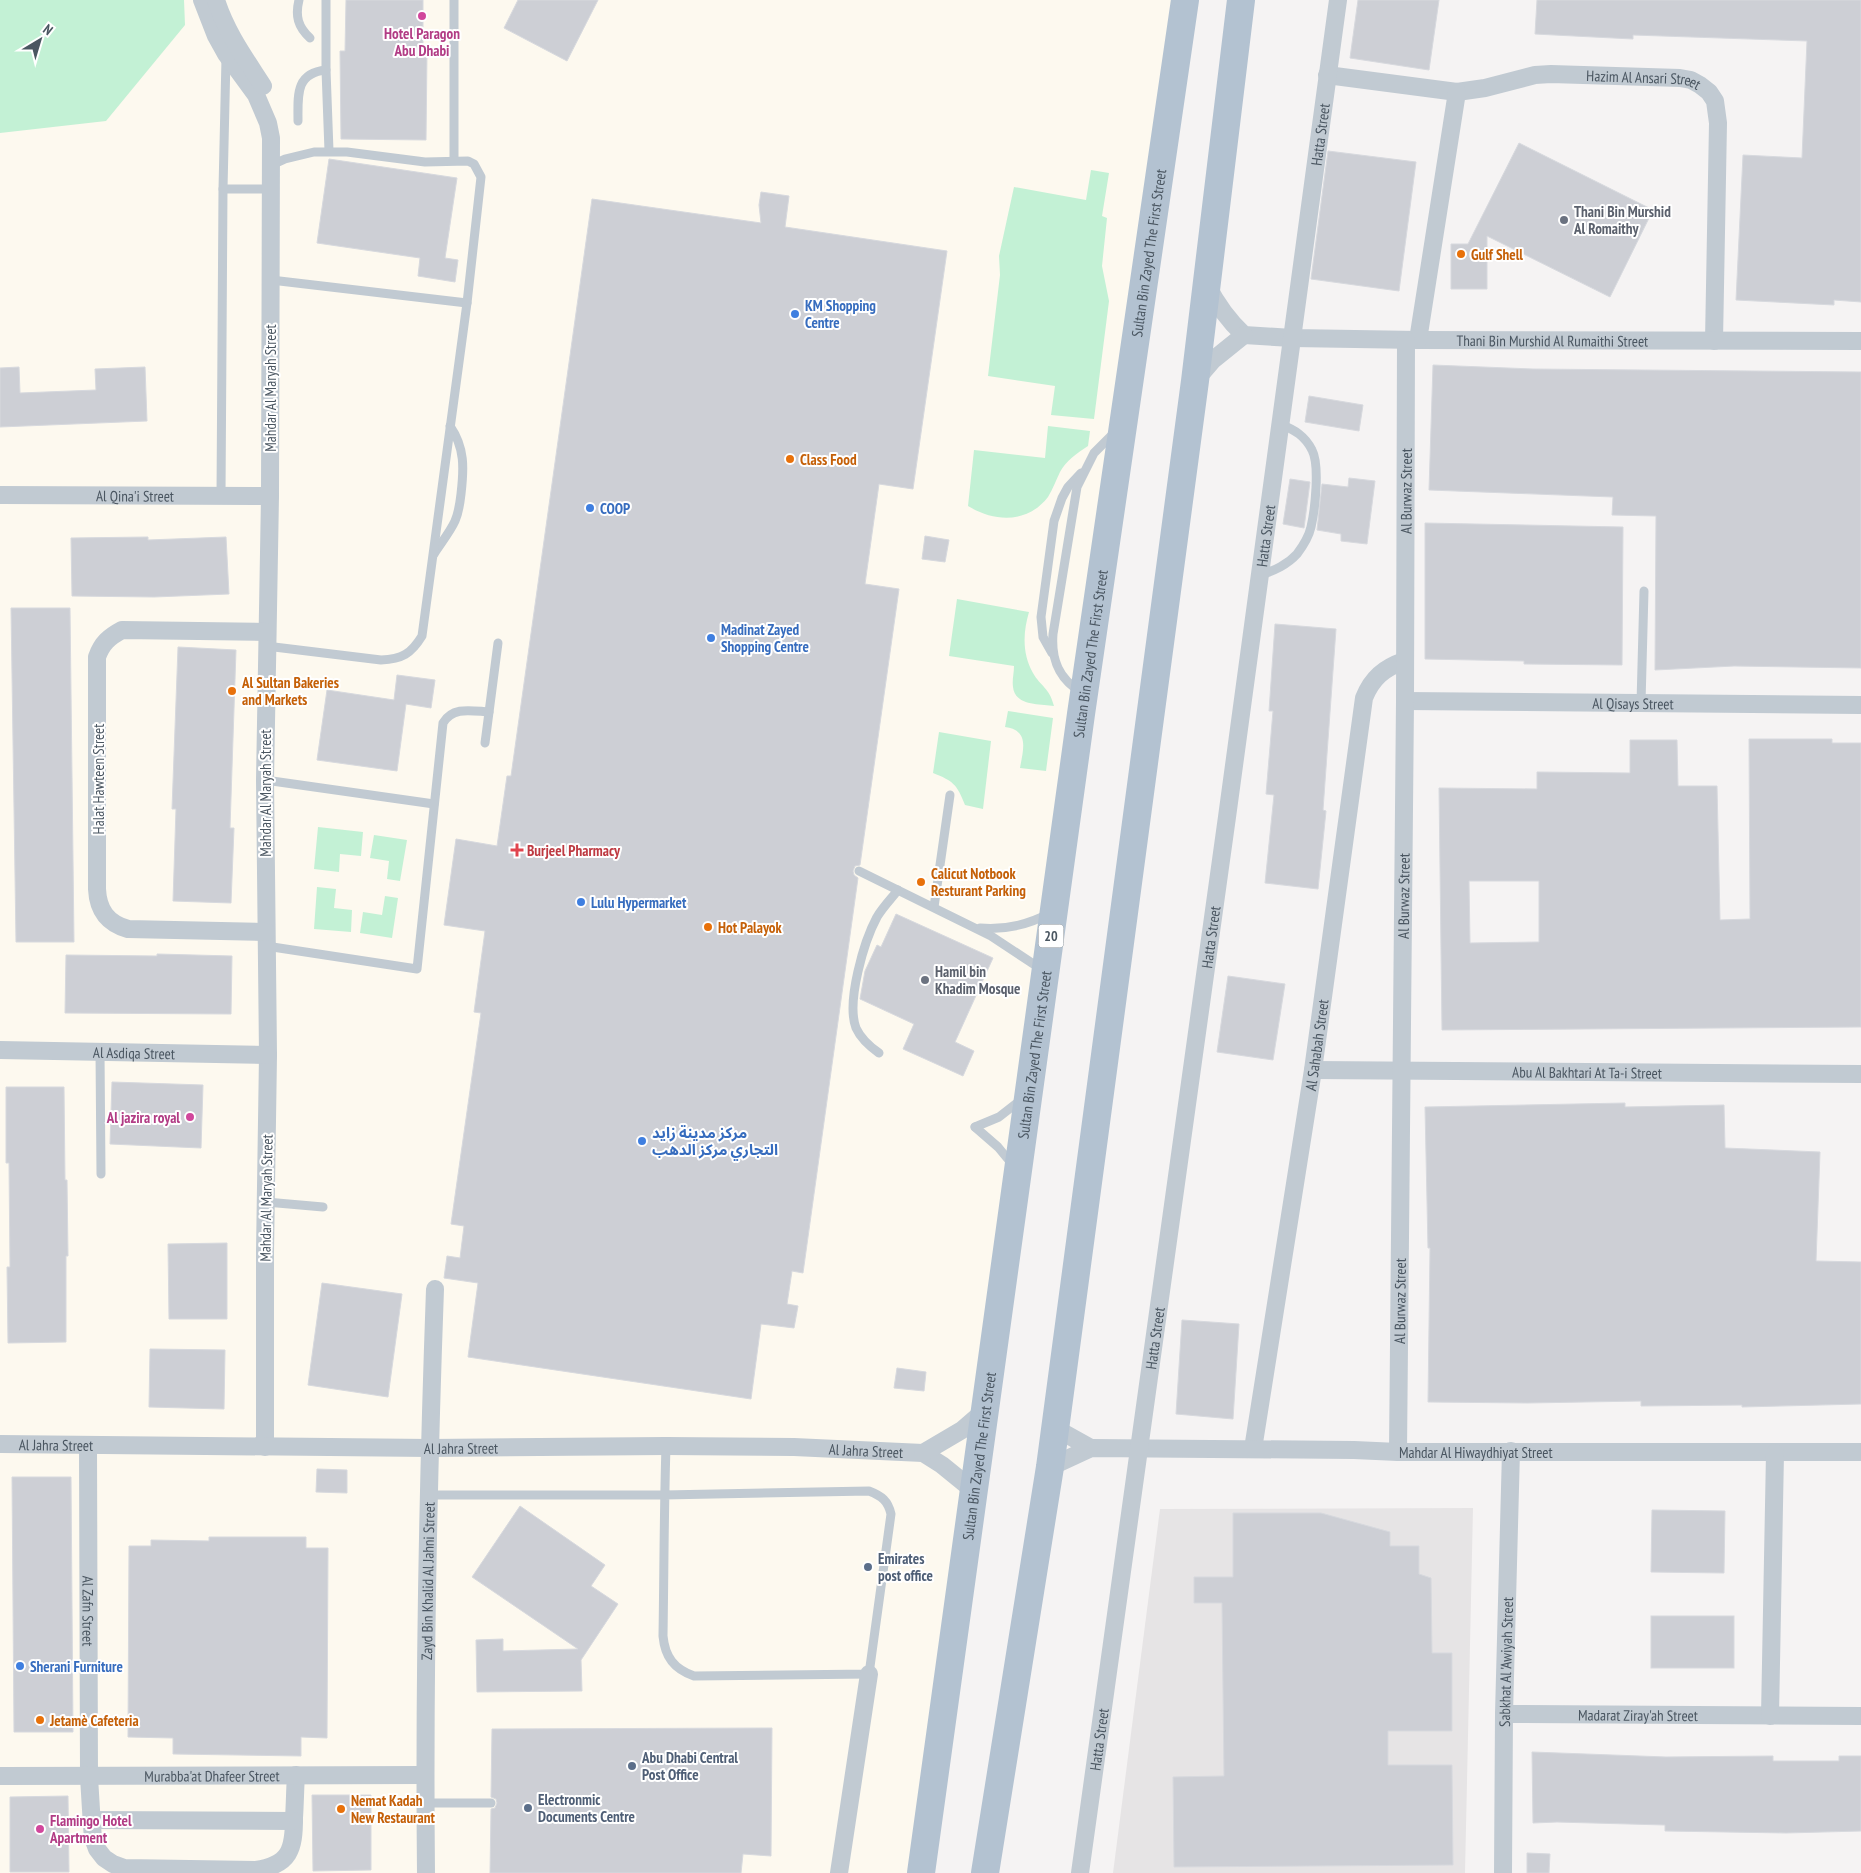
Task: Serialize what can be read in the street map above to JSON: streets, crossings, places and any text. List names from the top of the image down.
{
  "streets": {
    "main road": ["Sultan Bin Zayed The First Street", "20"],
    "street": [
      "Hazim Al Ansari Street",
      "Hatta Street",
      "Thani Bin Murshid Al Rumaithi Street",
      "Mahdar Al Maryah Street",
      "Al Burwaz Street",
      "Al Qina'i Street",
      "Al Qisays Street",
      "Halat Hawteen Street",
      "Al Sahabah Street",
      "Al Asdiqa Street",
      "Abu Al Bakhtari At Ta-i Street",
      "Al Jahra Street",
      "Mahdar Al Hiwaydhiyat Street",
      "Zayd Bin Khalid Al Jahni Street",
      "Al Zafn Street",
      "Sabkhat Al 'Awiyah Street",
      "Madarat Ziray'ah Street",
      "Murabba'at Dhafeer Street"
    ]
  },
  "crossings": [
    ["Hazim Al Ansari Street", "Hatta Street"],
    ["Hazim Al Ansari Street", "Thani Bin Murshid Al Rumaithi Street"],
    ["Hazim Al Ansari Street", "Al Burwaz Street"],
    ["Hatta Street", "Thani Bin Murshid Al Rumaithi Street"],
    ["Hatta Street", "Mahdar Al Hiwaydhiyat Street"],
    ["Sultan Bin Zayed The First Street", "Al Jahra Street"],
    ["Thani Bin Murshid Al Rumaithi Street", "Al Burwaz Street"],
    ["Mahdar Al Maryah Street", "Al Qina'i Street"],
    ["Mahdar Al Maryah Street", "Halat Hawteen Street"],
    ["Mahdar Al Maryah Street", "Al Asdiqa Street"],
    ["Mahdar Al Maryah Street", "Al Jahra Street"],
    ["Al Burwaz Street", "Al Qisays Street"],
    ["Al Burwaz Street", "Al Sahabah Street"],
    ["Al Burwaz Street", "Abu Al Bakhtari At Ta-i Street"],
    ["Al Burwaz Street", "Mahdar Al Hiwaydhiyat Street"],
    ["Al Sahabah Street", "Abu Al Bakhtari At Ta-i Street"],
    ["Al Sahabah Street", "Mahdar Al Hiwaydhiyat Street"],
    ["Al Jahra Street", "Zayd Bin Khalid Al Jahni Street"],
    ["Al Jahra Street", "Al Zafn Street"],
    ["Mahdar Al Hiwaydhiyat Street", "Sabkhat Al 'Awiyah Street"],
    ["Zayd Bin Khalid Al Jahni Street", "Murabba'at Dhafeer Street"],
    ["Al Zafn Street", "Murabba'at Dhafeer Street"],
    ["Sabkhat Al 'Awiyah Street", "Madarat Ziray'ah Street"]
  ],
  "places": {
    "other": [
      "Hotel Paragon Abu Dhabi",
      "Thani Bin Murshid Al Romaithy",
      "Gulf Shell",
      "KM Shopping Centre",
      "Class Food",
      "COOP",
      "Madinat Zayed Shopping Centre",
      "Al Sultan Bakeries and Markets",
      "Calicut Notbook Resturant Parking",
      "Lulu Hypermarket",
      "Hot Palayok",
      "Hamil bin Khadim Mosque",
      "Al jazira royal",
      "مركز مدينة زايد التجاري مركز الدهب",
      "Emirates post office",
      "Sherani Furniture",
      "Jetamè Cafeteria",
      "Abu Dhabi Central Post Office",
      "Electronmic Documents Centre",
      "Nemat Kadah New Restaurant",
      "Flamingo Hotel Apartment"
    ],
    "health": ["Burjeel Pharmacy"]
  },
  "north": "top right"
}
